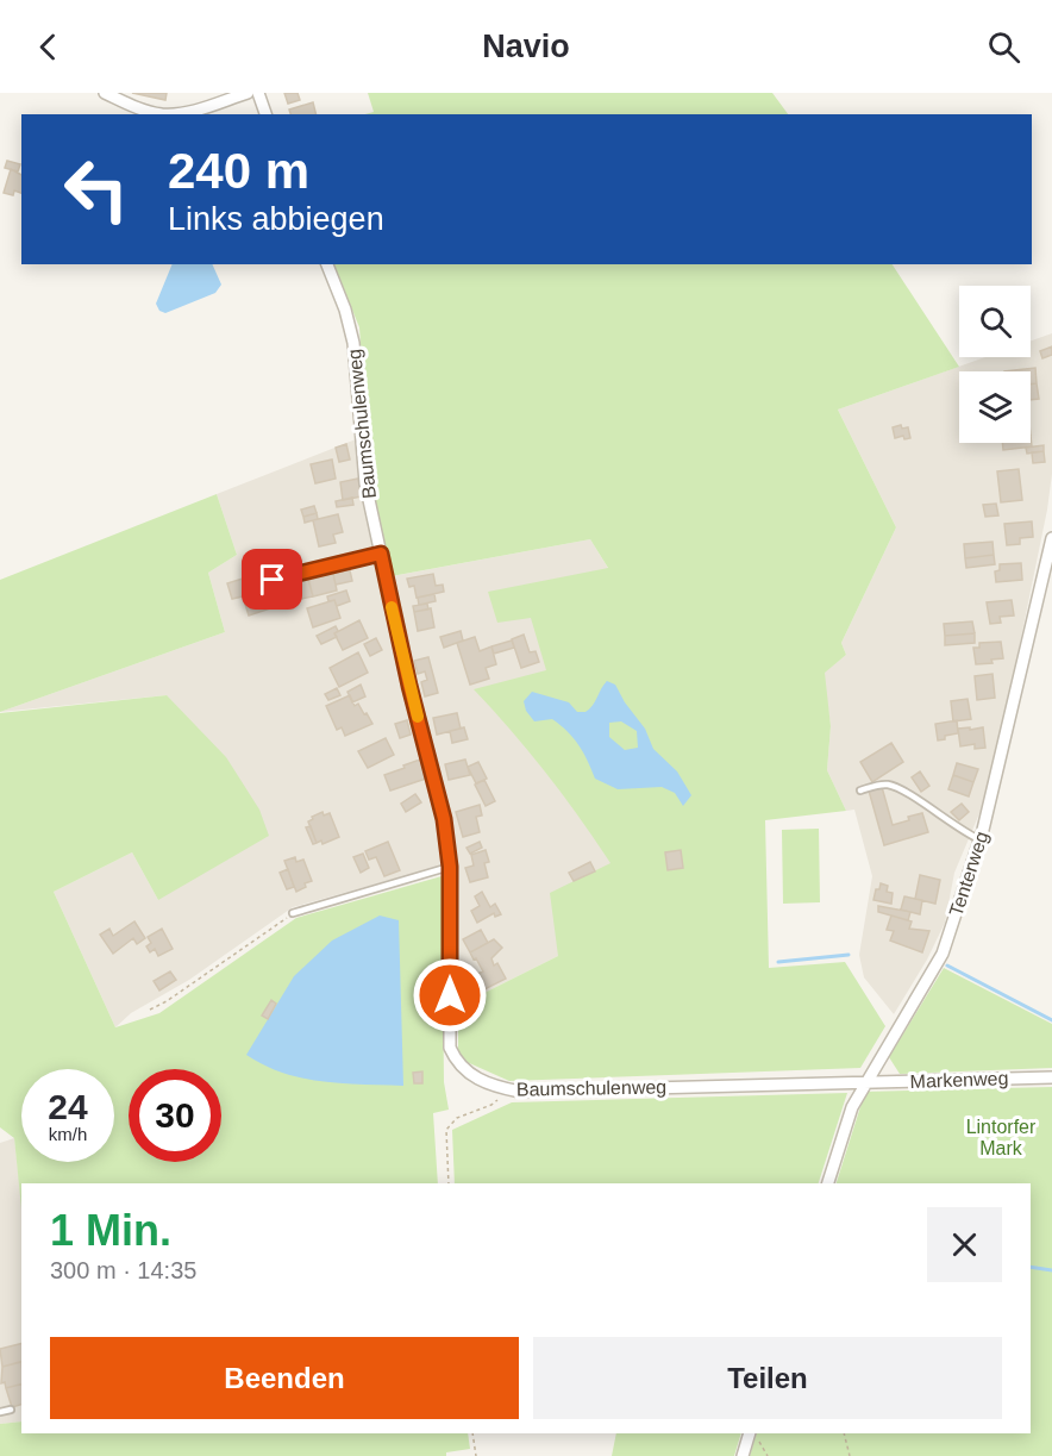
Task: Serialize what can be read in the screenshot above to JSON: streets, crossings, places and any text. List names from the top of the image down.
{
  "streets": {
    "street": ["Baumschulenweg", "Tenterweg", "Markenweg"]
  },
  "crossings": [
    ["Baumschulenweg", "Tenterweg"],
    ["Baumschulenweg", "Markenweg"],
    ["Tenterweg", "Markenweg"]
  ],
  "parks": ["Lintorfer Mark"],
  "page": {
    "header": "Navio",
    "turn": ["240 m", "Links abbiegen"],
    "speed": "24 km/h",
    "limit": "30",
    "heading": ["1 Min.", "300 m · 14:35"],
    "buttons": ["Beenden", "Teilen"]
  }
}
